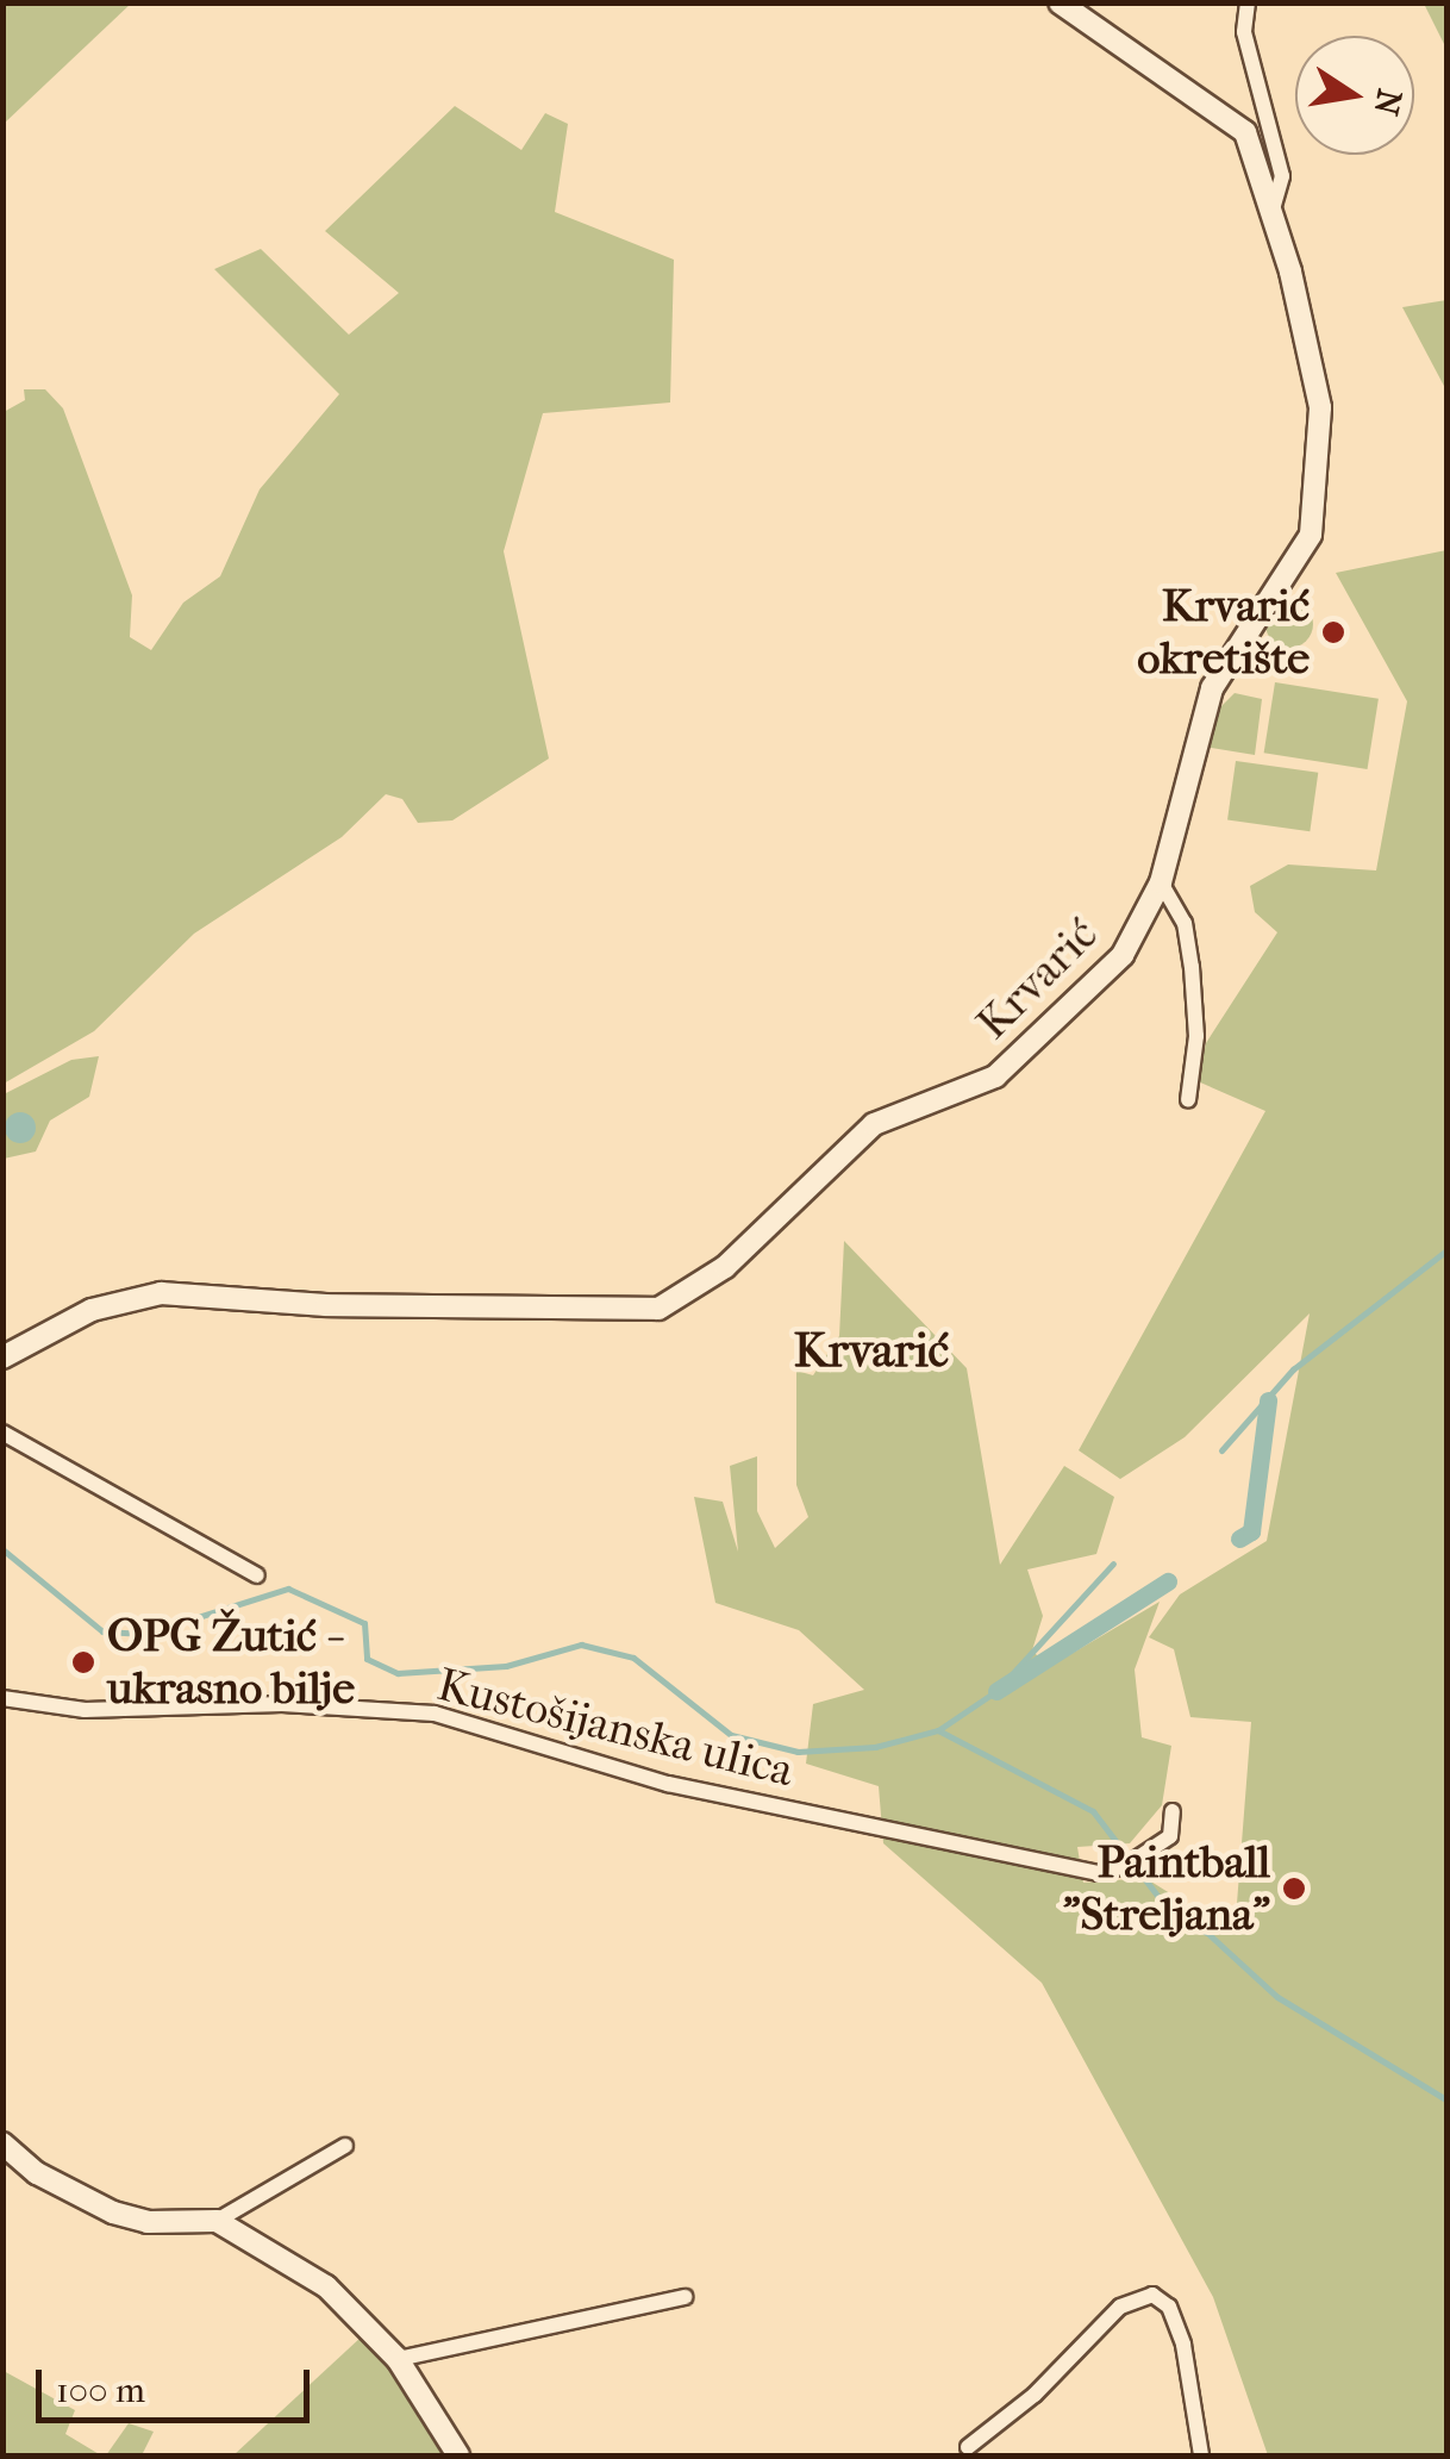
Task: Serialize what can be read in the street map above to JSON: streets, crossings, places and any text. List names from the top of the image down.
{
  "streets": {
    "street": ["Krvarić", "Kustošijanska ulica"]
  },
  "districts": ["Krvarić"],
  "places": ["Krvarić okretište", "OPG Žutić - ukrasno bilje", "Paintball \"Streljana\""],
  "scale_bar": "100 m",
  "north": "right"
}
